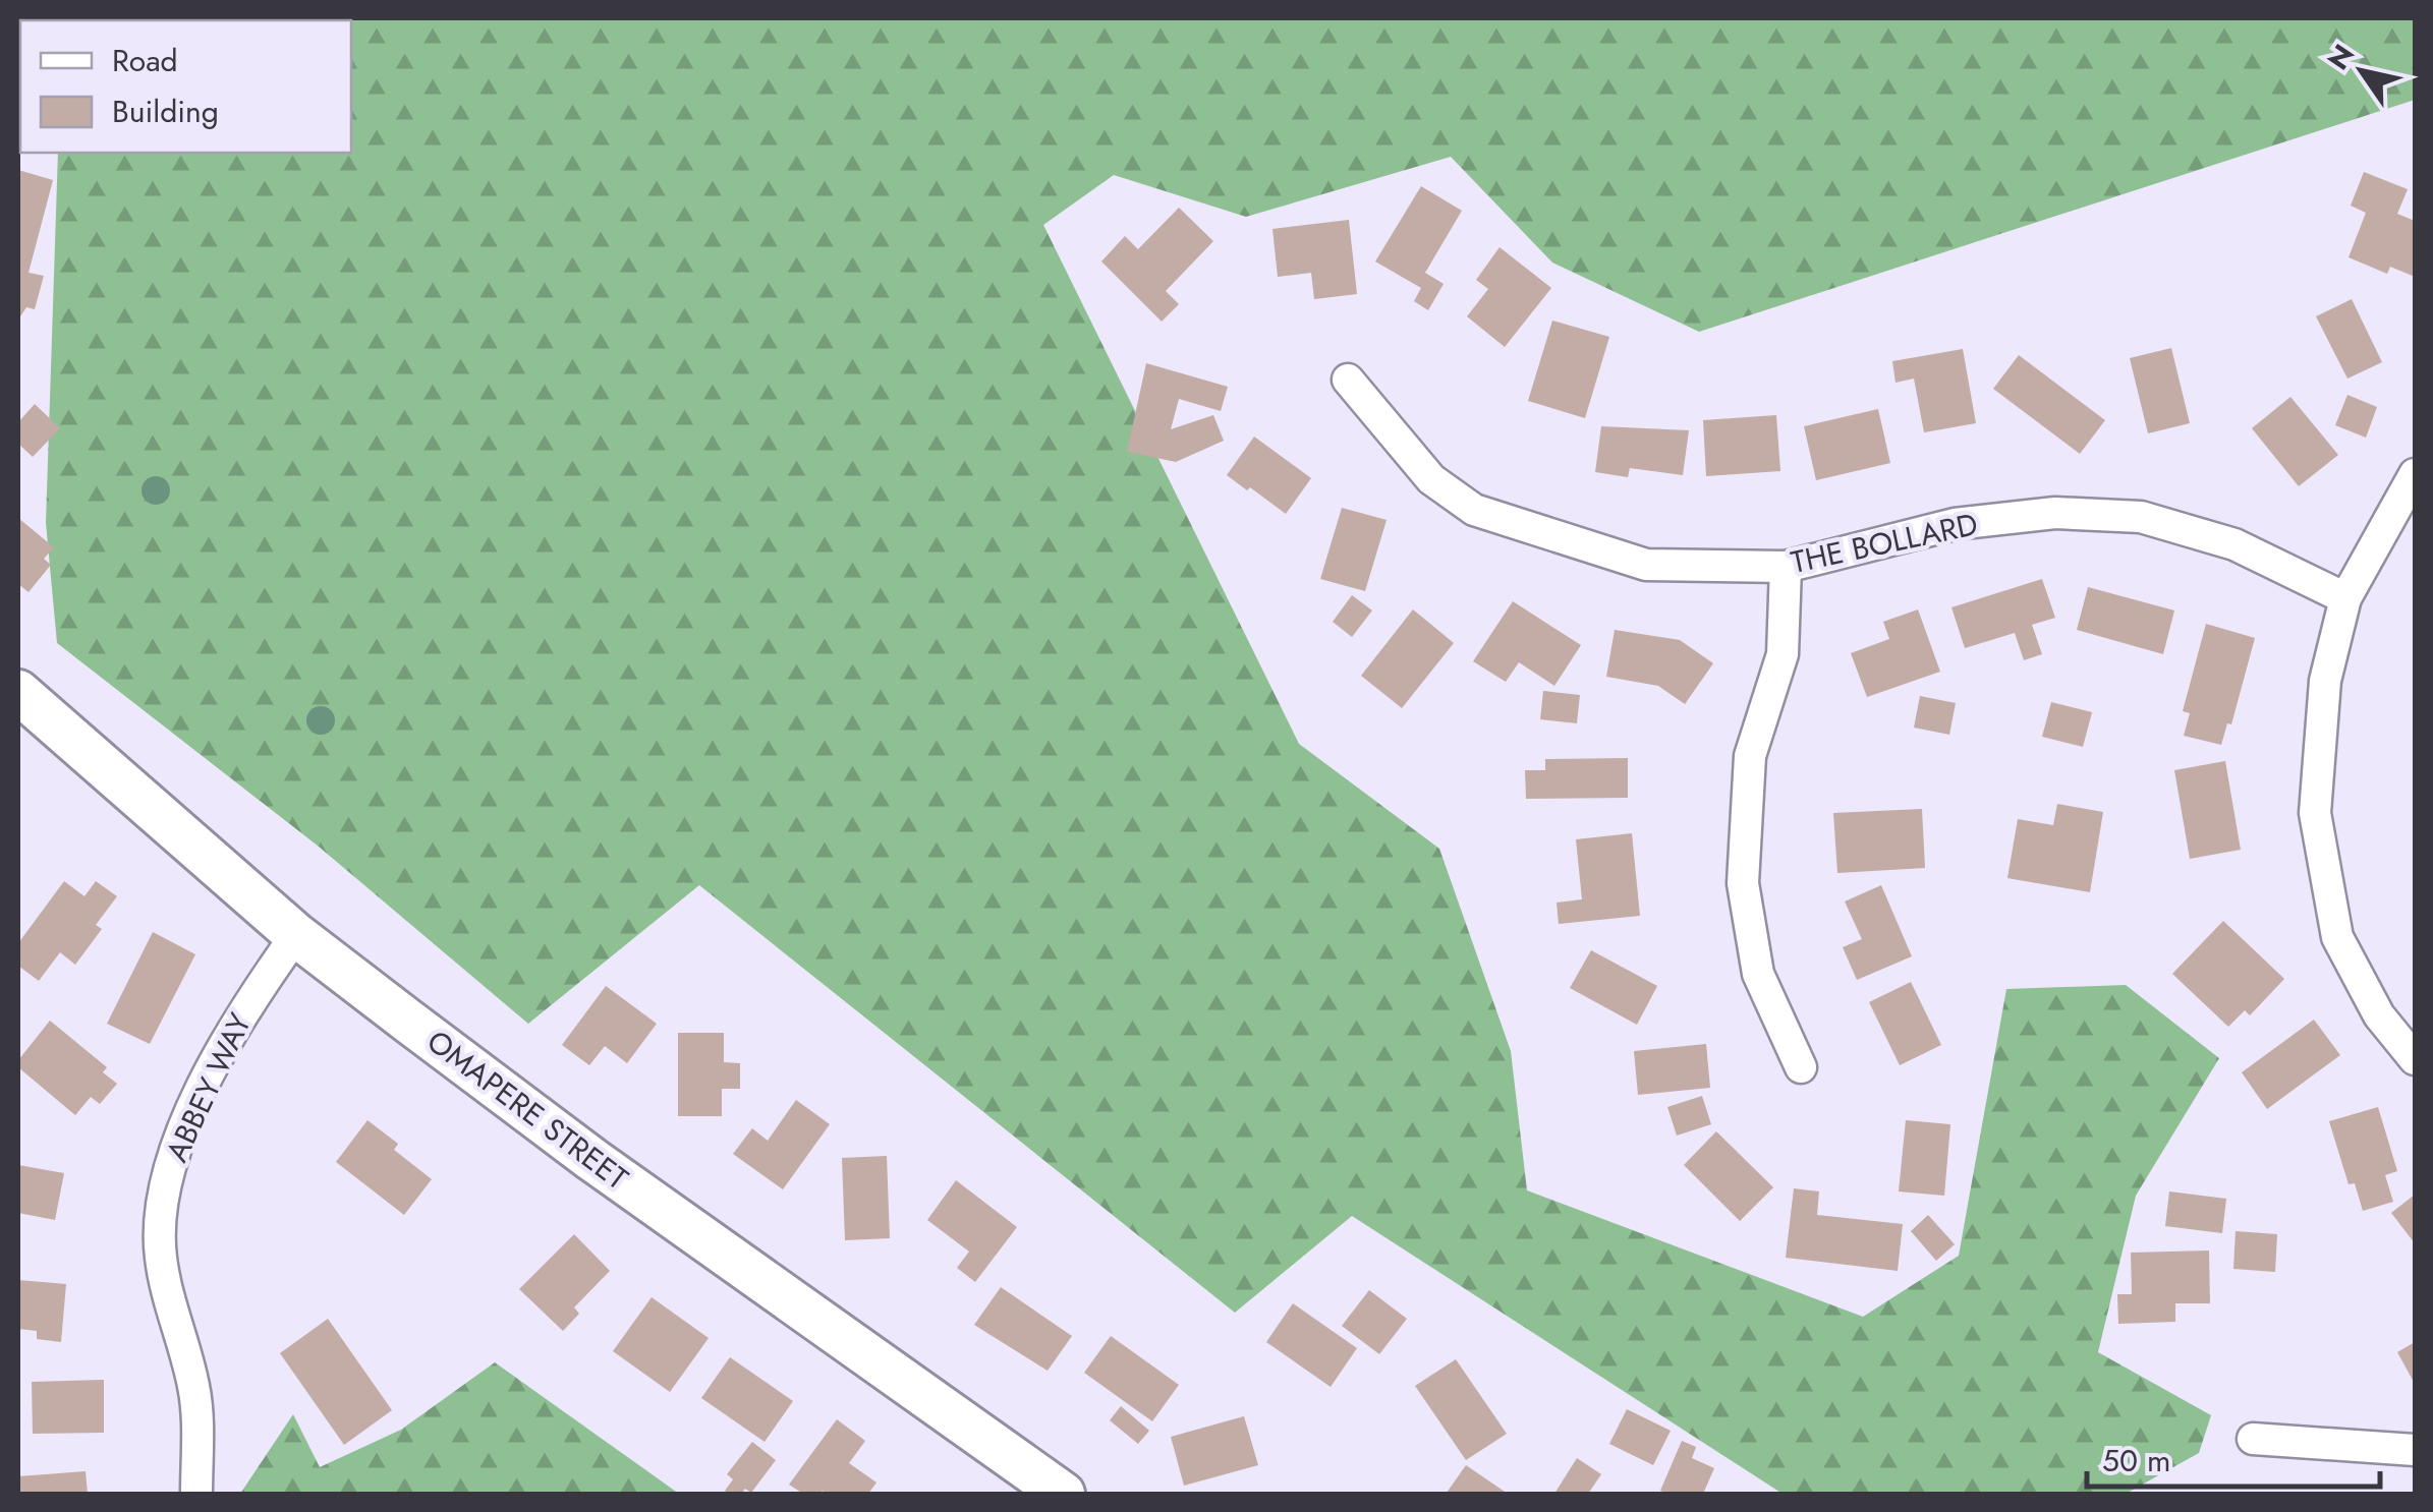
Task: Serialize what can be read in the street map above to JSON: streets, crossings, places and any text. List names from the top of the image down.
{
  "streets": {
    "main road": ["OMAPERE STREET"],
    "street": ["THE BOLLARD", "ABBEY WAY"]
  },
  "crossings": [
    ["ABBEY WAY", "OMAPERE STREET"]
  ],
  "legend": ["Road", "Building"],
  "scale_bar": "50 m",
  "north": "top left"
}
